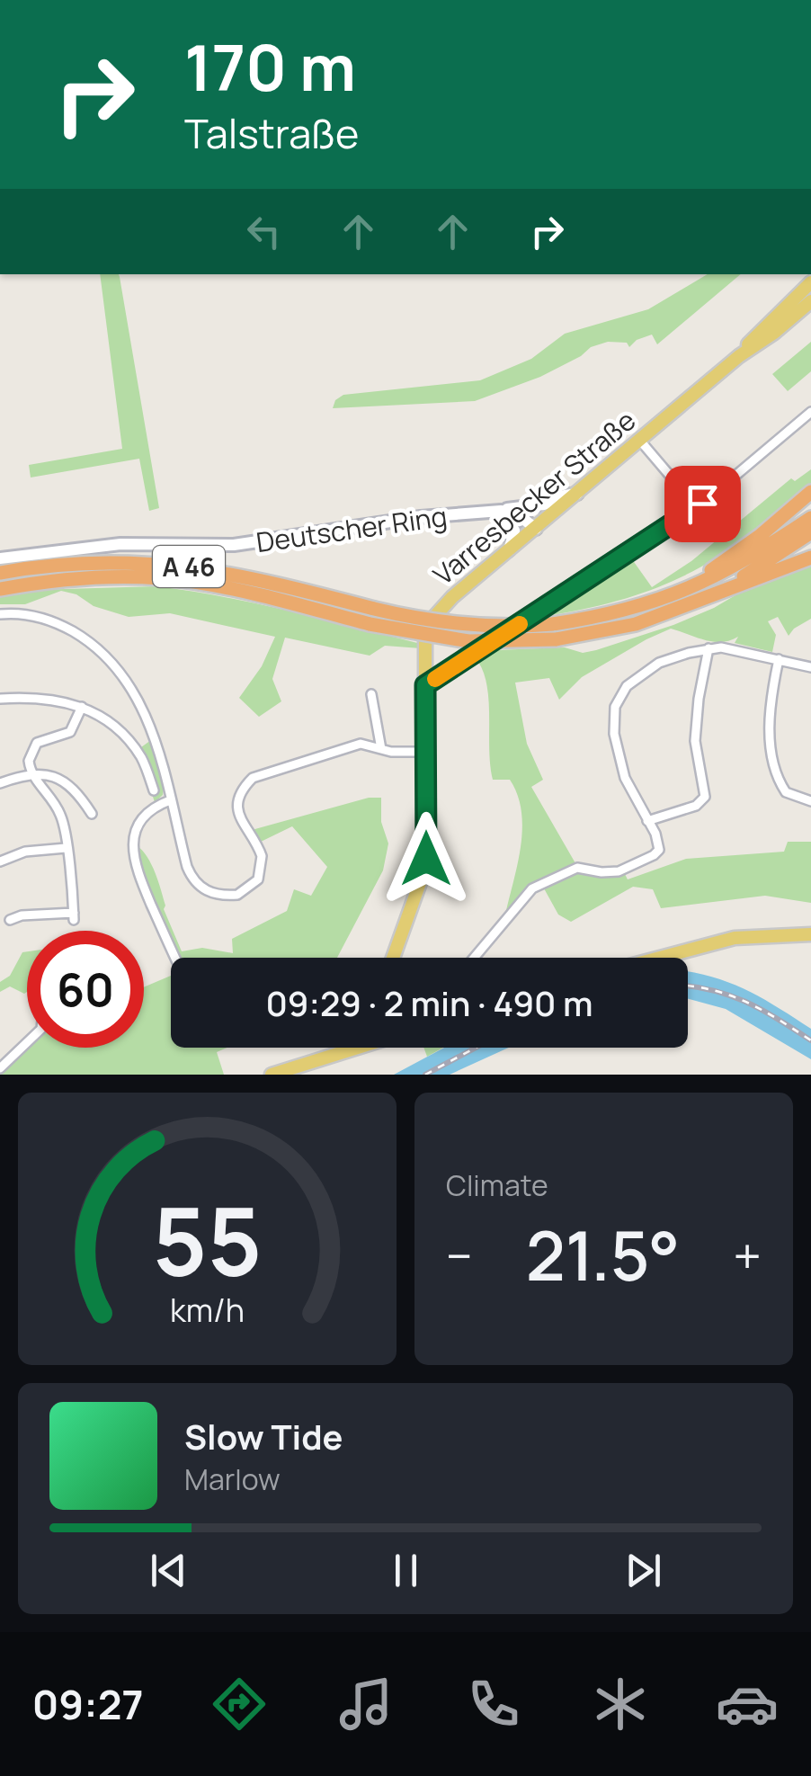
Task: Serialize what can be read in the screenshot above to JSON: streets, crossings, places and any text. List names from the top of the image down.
{
  "streets": {
    "highway": ["A 46"],
    "main road": ["Varresbecker Straße"],
    "street": ["Deutscher Ring"]
  },
  "crossings": [
    ["Varresbecker Straße", "Deutscher Ring"]
  ],
  "page": {
    "turn": ["170 m", "Talstraße"],
    "limit": "60",
    "trip": "09:29 · 2 min · 490 m",
    "tile": "Climate",
    "heat": ["−", "21.5°", "+"],
    "song": ["Slow Tide", "Marlow"],
    "tabs": "09:27",
    "gauge": ["55", "km/h"]
  }
}
